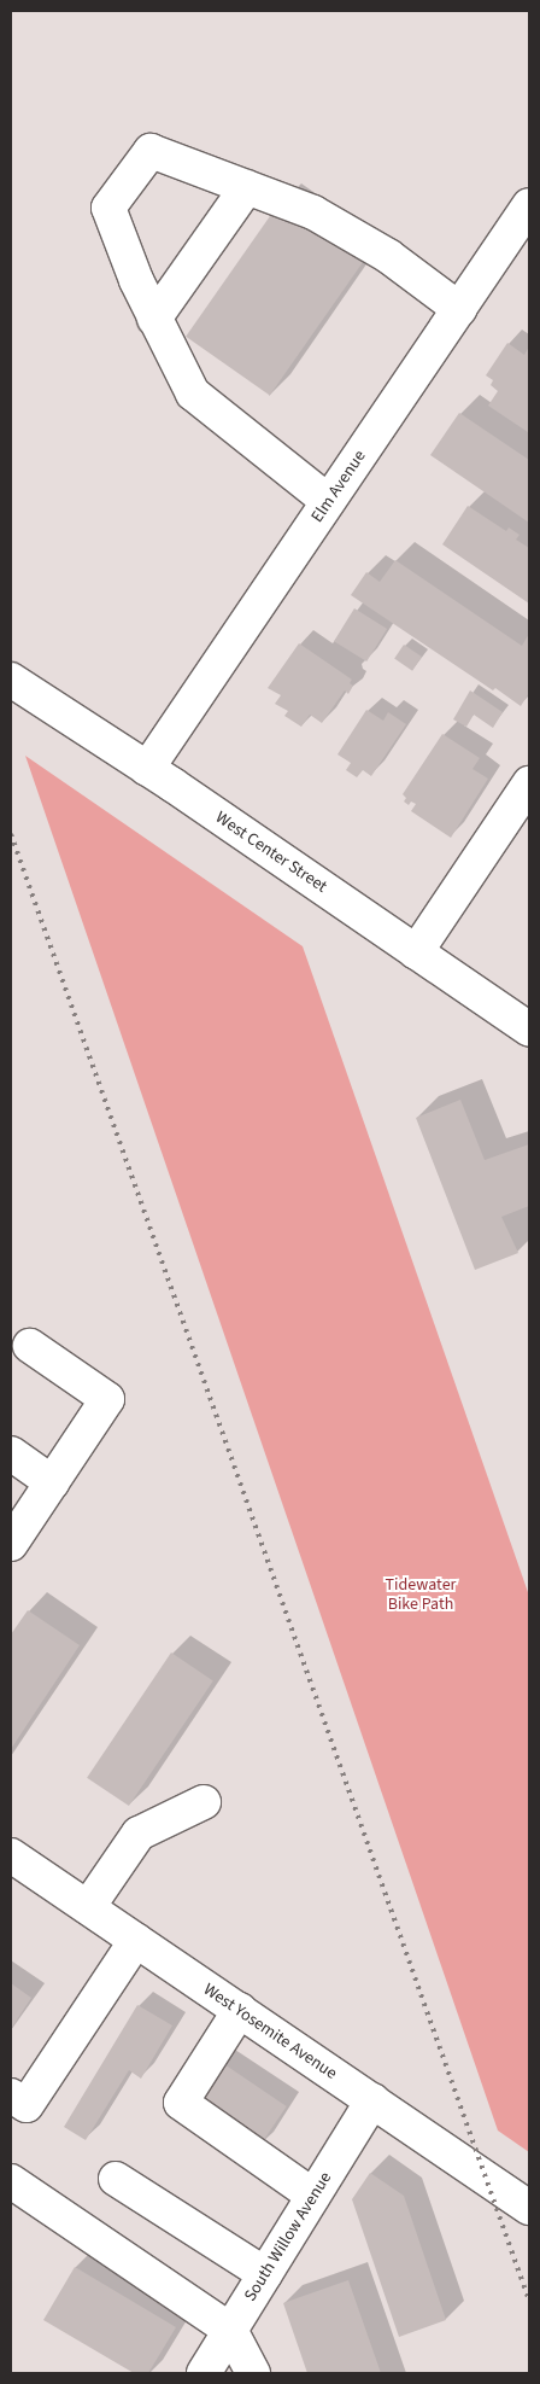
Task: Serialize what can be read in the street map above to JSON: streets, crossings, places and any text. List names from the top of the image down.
{
  "streets": {
    "street": [
      "Elm Avenue",
      "West Center Street",
      "West Yosemite Avenue",
      "South Willow Avenue"
    ]
  },
  "crossings": [
    ["Elm Avenue", "West Center Street"],
    ["West Yosemite Avenue", "South Willow Avenue"]
  ],
  "parks": ["Tidewater Bike Path"]
}
